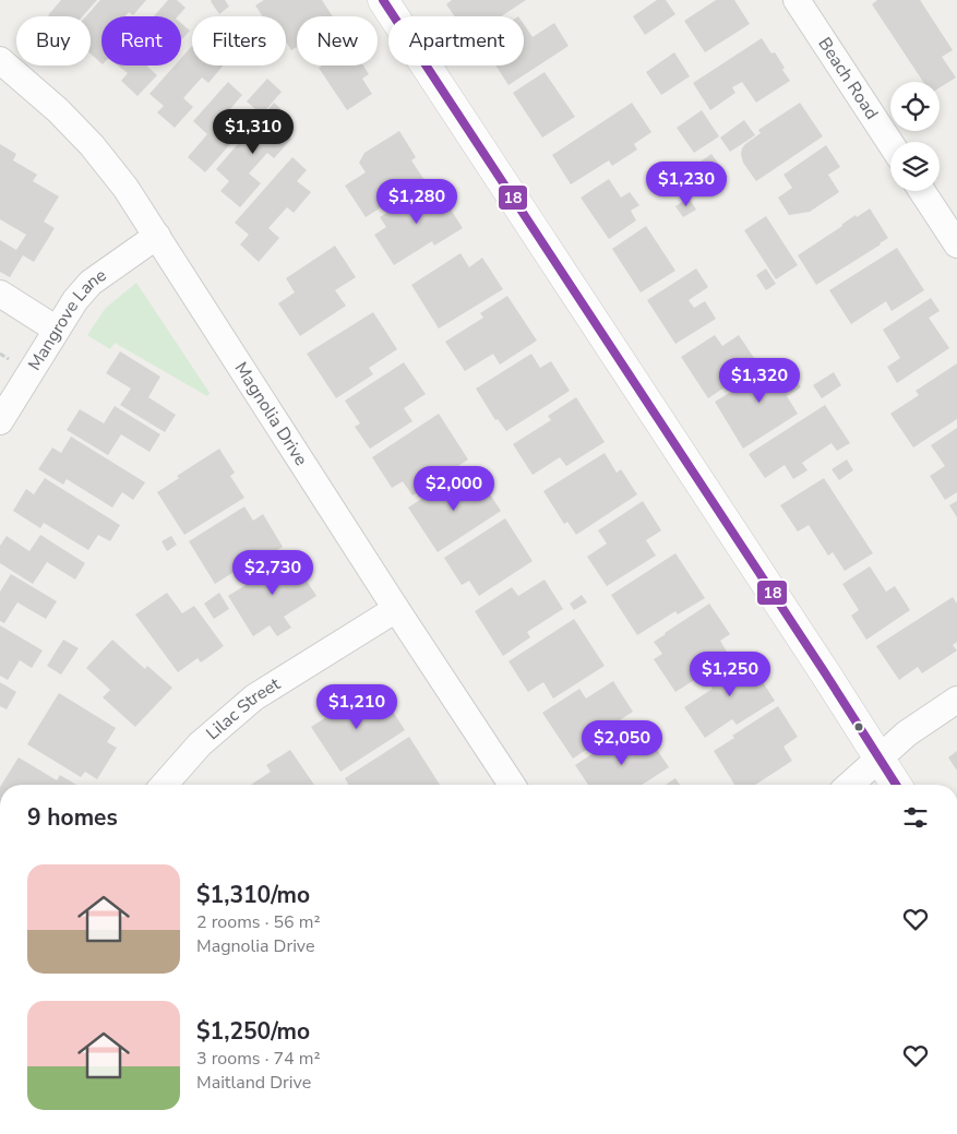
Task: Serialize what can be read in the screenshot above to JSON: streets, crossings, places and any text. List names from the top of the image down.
{
  "streets": {
    "street": [
      "Beach Road",
      "Mangrove Lane",
      "Magnolia Drive",
      "Lilac Street"
    ]
  },
  "crossings": [
    ["Mangrove Lane", "Magnolia Drive"],
    ["Magnolia Drive", "Lilac Street"]
  ],
  "lines": ["transit line 18"],
  "page": {
    "chip": [
      "Buy",
      "Rent",
      "Filters",
      "New",
      "Apartment"
    ],
    "price": [
      "$1,310",
      "$1,230",
      "$1,280",
      "$1,320",
      "$2,000",
      "$2,730",
      "$1,250",
      "$1,210",
      "$2,050"
    ],
    "heading": "9 homes",
    "list": [
      {
        "name": "$1,310/mo",
        "note": "2 rooms · 56 m² · Magnolia Drive"
      },
      {
        "name": "$1,250/mo",
        "note": "3 rooms · 74 m² · Maitland Drive"
      }
    ]
  }
}
